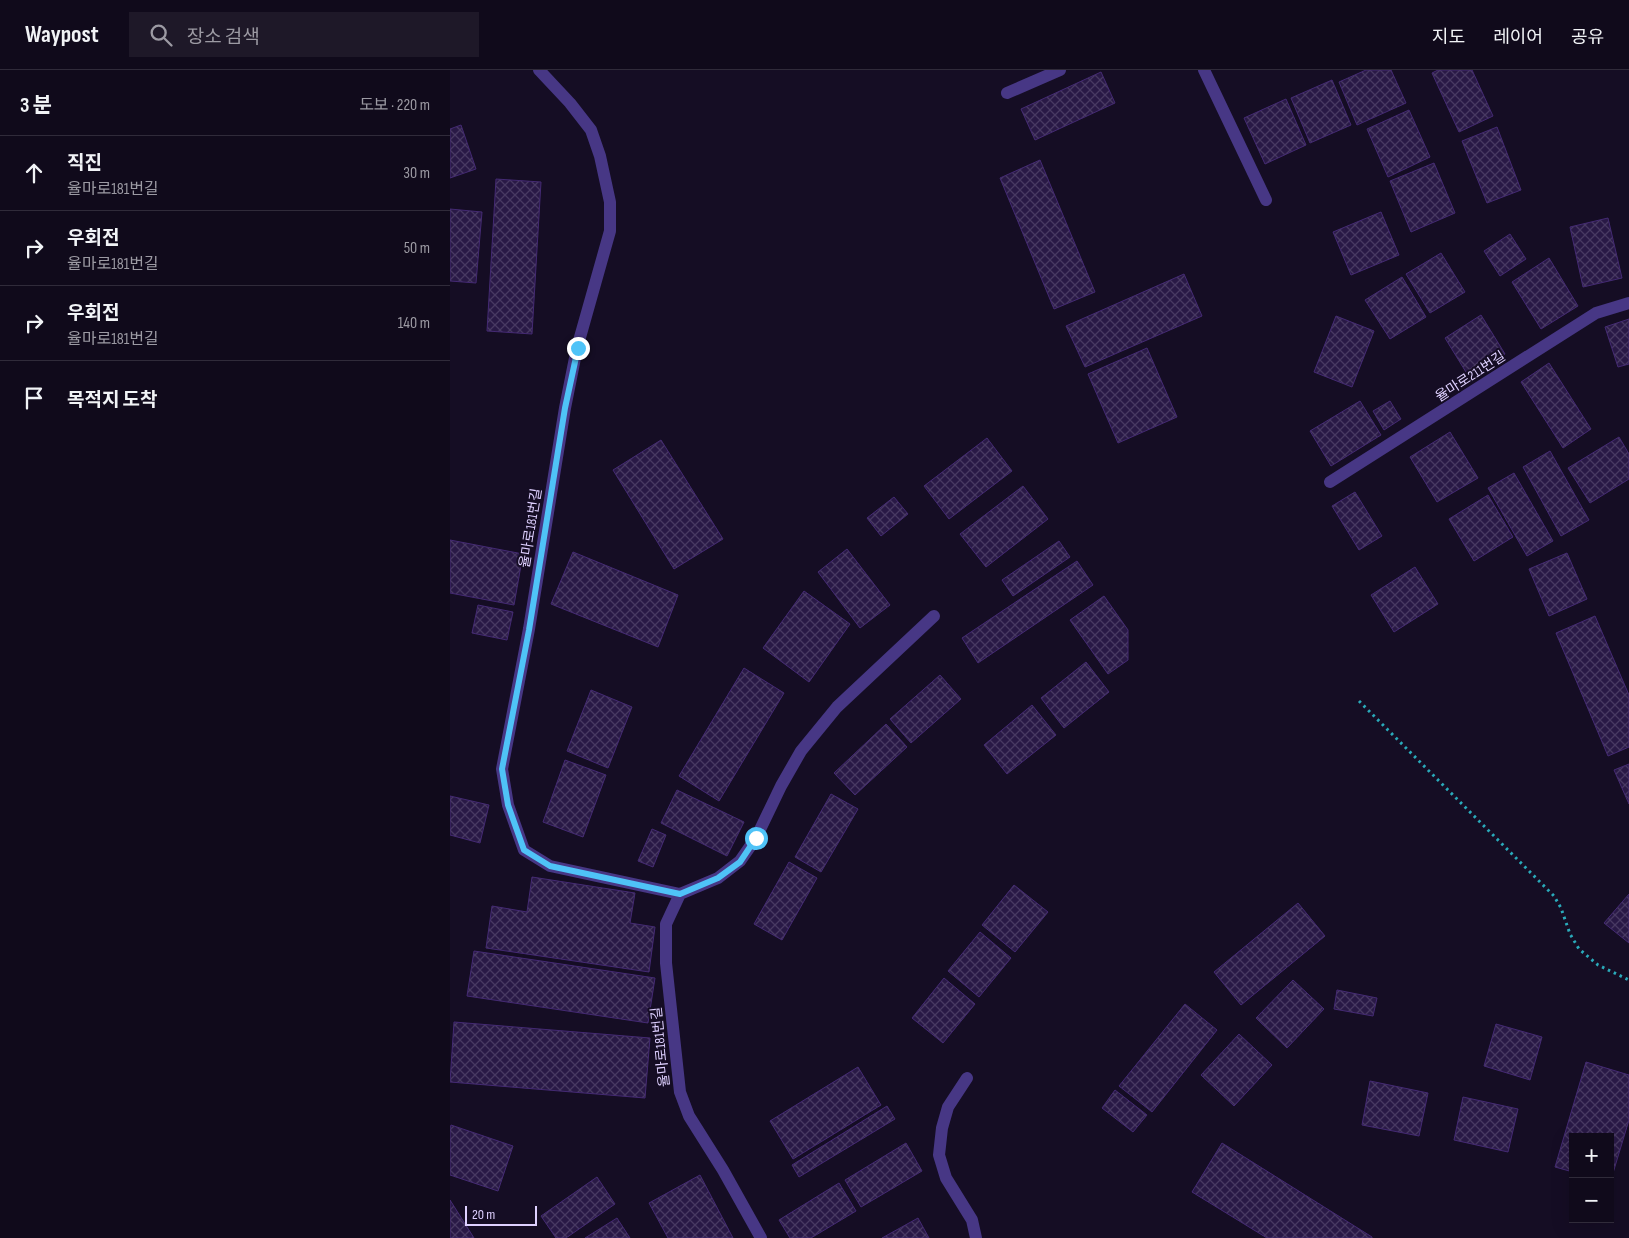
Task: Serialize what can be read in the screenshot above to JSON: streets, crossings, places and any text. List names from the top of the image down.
{
  "streets": {
    "lane": ["율마로211번길", "율마로181번길"]
  },
  "scale_bar": "20 m",
  "page": {
    "header": "Waypost",
    "search": "장소 검색",
    "nav": ["지도", "레이어", "공유"],
    "heading": ["3 분", "도보 · 220 m"],
    "list": [
      ["직진", "율마로181번길", "30 m"],
      ["우회전", "율마로181번길", "50 m"],
      ["우회전", "율마로181번길", "140 m"],
      "목적지 도착"
    ],
    "map_buttons": ["+", "−"],
    "scale": "20 m"
  }
}
